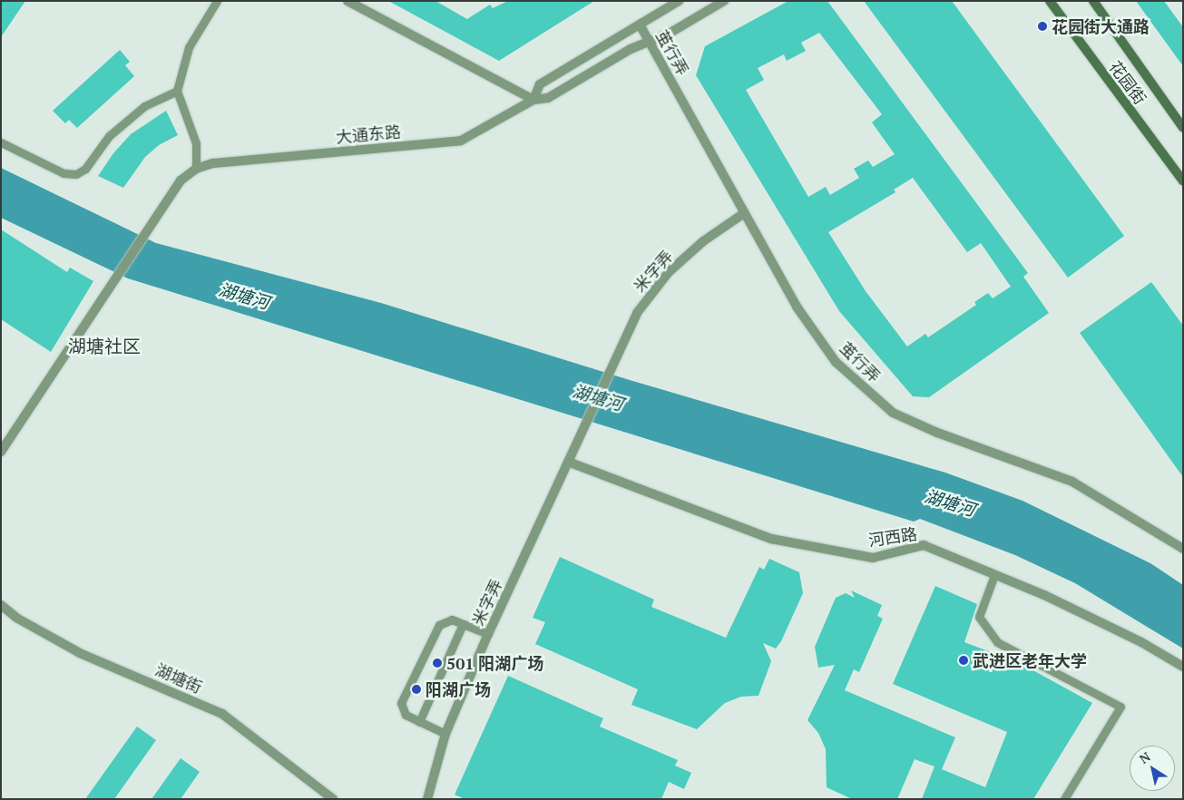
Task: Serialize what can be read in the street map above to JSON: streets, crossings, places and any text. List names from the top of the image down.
{
  "streets": {
    "main road": ["花园街"],
    "street": [
      "茧行弄",
      "大通东路",
      "米字弄",
      "河西路",
      "湖塘街"
    ]
  },
  "crossings": [
    ["茧行弄", "大通东路"],
    ["茧行弄", "米字弄"],
    ["米字弄", "河西路"]
  ],
  "districts": ["湖塘社区"],
  "water": ["湖塘河"],
  "places": [
    "花园街大通路",
    "武进区老年大学",
    "501 阳湖广场",
    "阳湖广场"
  ],
  "north": "top left"
}
